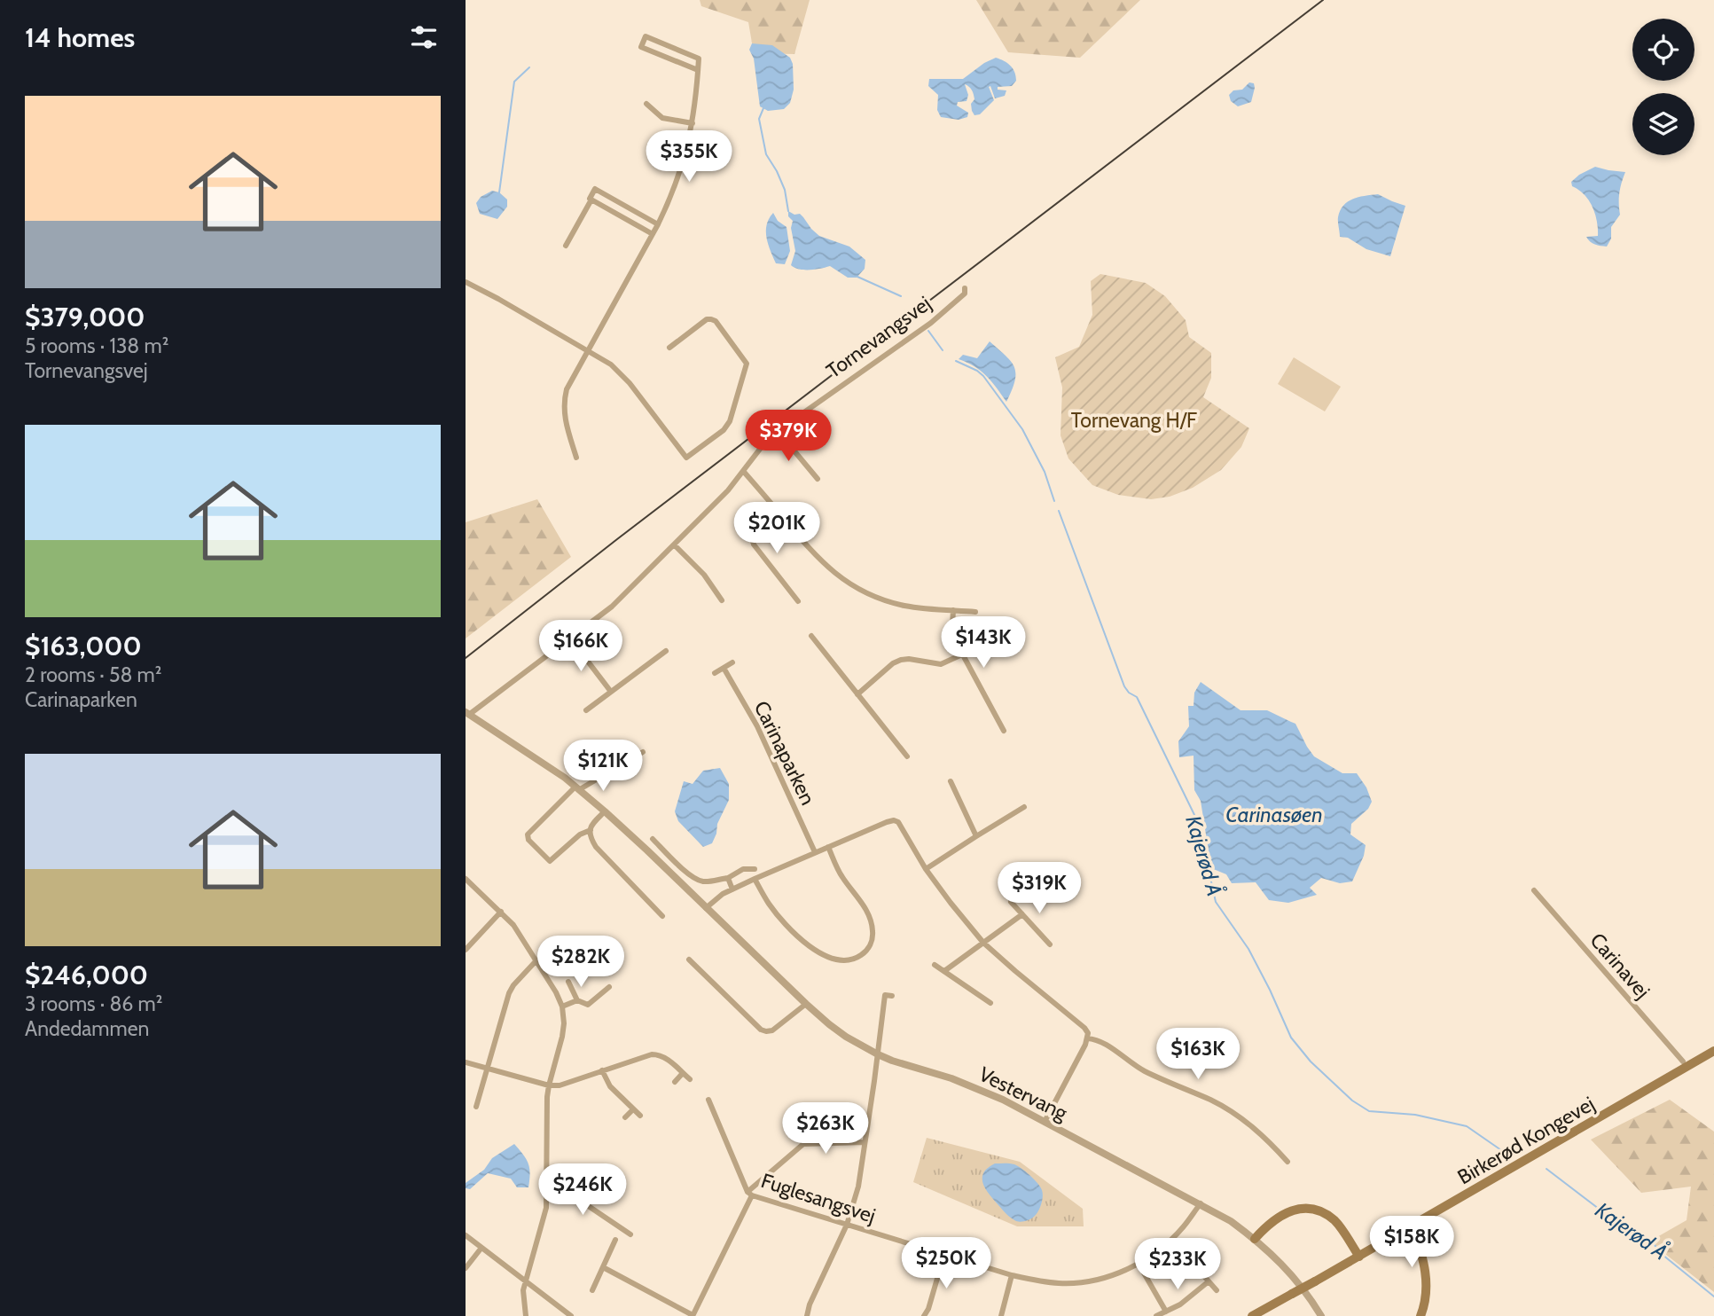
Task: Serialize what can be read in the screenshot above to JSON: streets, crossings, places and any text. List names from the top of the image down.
{
  "streets": {
    "main road": ["Birkerød Kongevej"],
    "street": [
      "Tornevangsvej",
      "Carinaparken",
      "Carinavej",
      "Vestervang",
      "Fuglesangsvej"
    ]
  },
  "crossings": [
    ["Tornevangsvej", "Vestervang"],
    ["Carinavej", "Birkerød Kongevej"],
    ["Vestervang", "Fuglesangsvej"]
  ],
  "water": ["Carinasøen", "Kajerød Å"],
  "parks": ["Tornevang H/F"],
  "page": {
    "heading": "14 homes",
    "list": [
      {
        "name": "$379,000",
        "note": "5 rooms · 138 m² · Tornevangsvej"
      },
      {
        "name": "$163,000",
        "note": "2 rooms · 58 m² · Carinaparken"
      },
      {
        "name": "$246,000",
        "note": "3 rooms · 86 m² · Andedammen"
      }
    ],
    "price": [
      "$355K",
      "$379K",
      "$201K",
      "$143K",
      "$166K",
      "$121K",
      "$319K",
      "$282K",
      "$163K",
      "$263K",
      "$246K",
      "$158K",
      "$250K",
      "$233K"
    ]
  }
}
